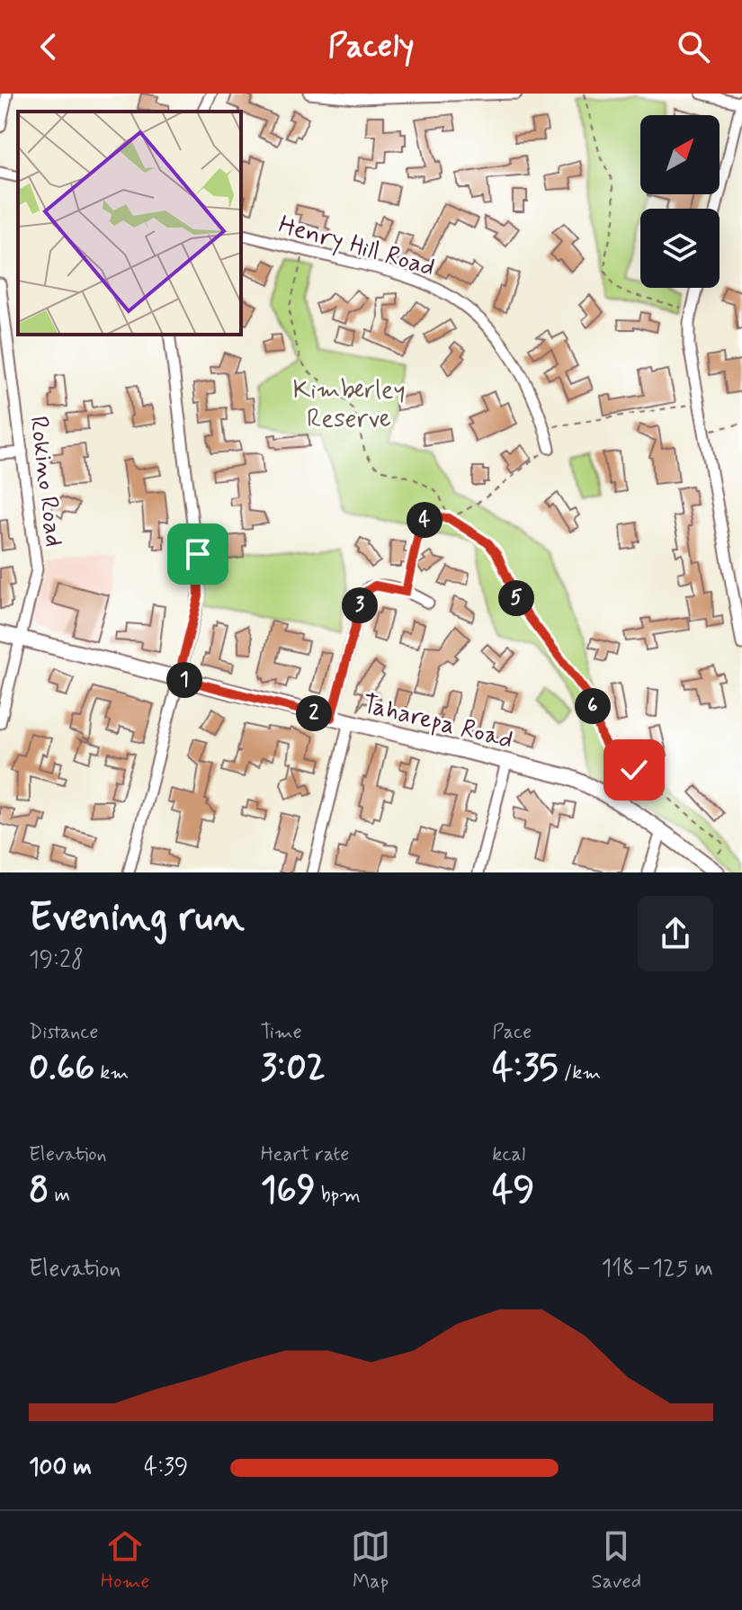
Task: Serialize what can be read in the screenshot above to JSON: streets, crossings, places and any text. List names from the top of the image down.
{
  "streets": {
    "street": ["Henry Hill Road", "Rokino Road", "Taharepa Road"]
  },
  "crossings": [
    ["Rokino Road", "Taharepa Road"]
  ],
  "parks": ["Kimberley Reserve"],
  "north": "top right",
  "page": {
    "header": "Pacely",
    "pins": [
      "4",
      "5",
      "3",
      "1",
      "6",
      "2"
    ],
    "heading": ["Evening run", "19:28"],
    "stats": [
      ["Distance", "0.66 km"],
      ["Time", "3:02"],
      ["Pace", "4:35 /km"],
      ["Elevation", "8 m"],
      ["Heart rate", "169 bpm"],
      ["kcal", "49"]
    ],
    "chart": ["Elevation", "118–125 m"],
    "list": [
      {
        "name": "100 m",
        "note": "4:39"
      }
    ],
    "tabs": ["Home", "Map", "Saved"]
  }
}
